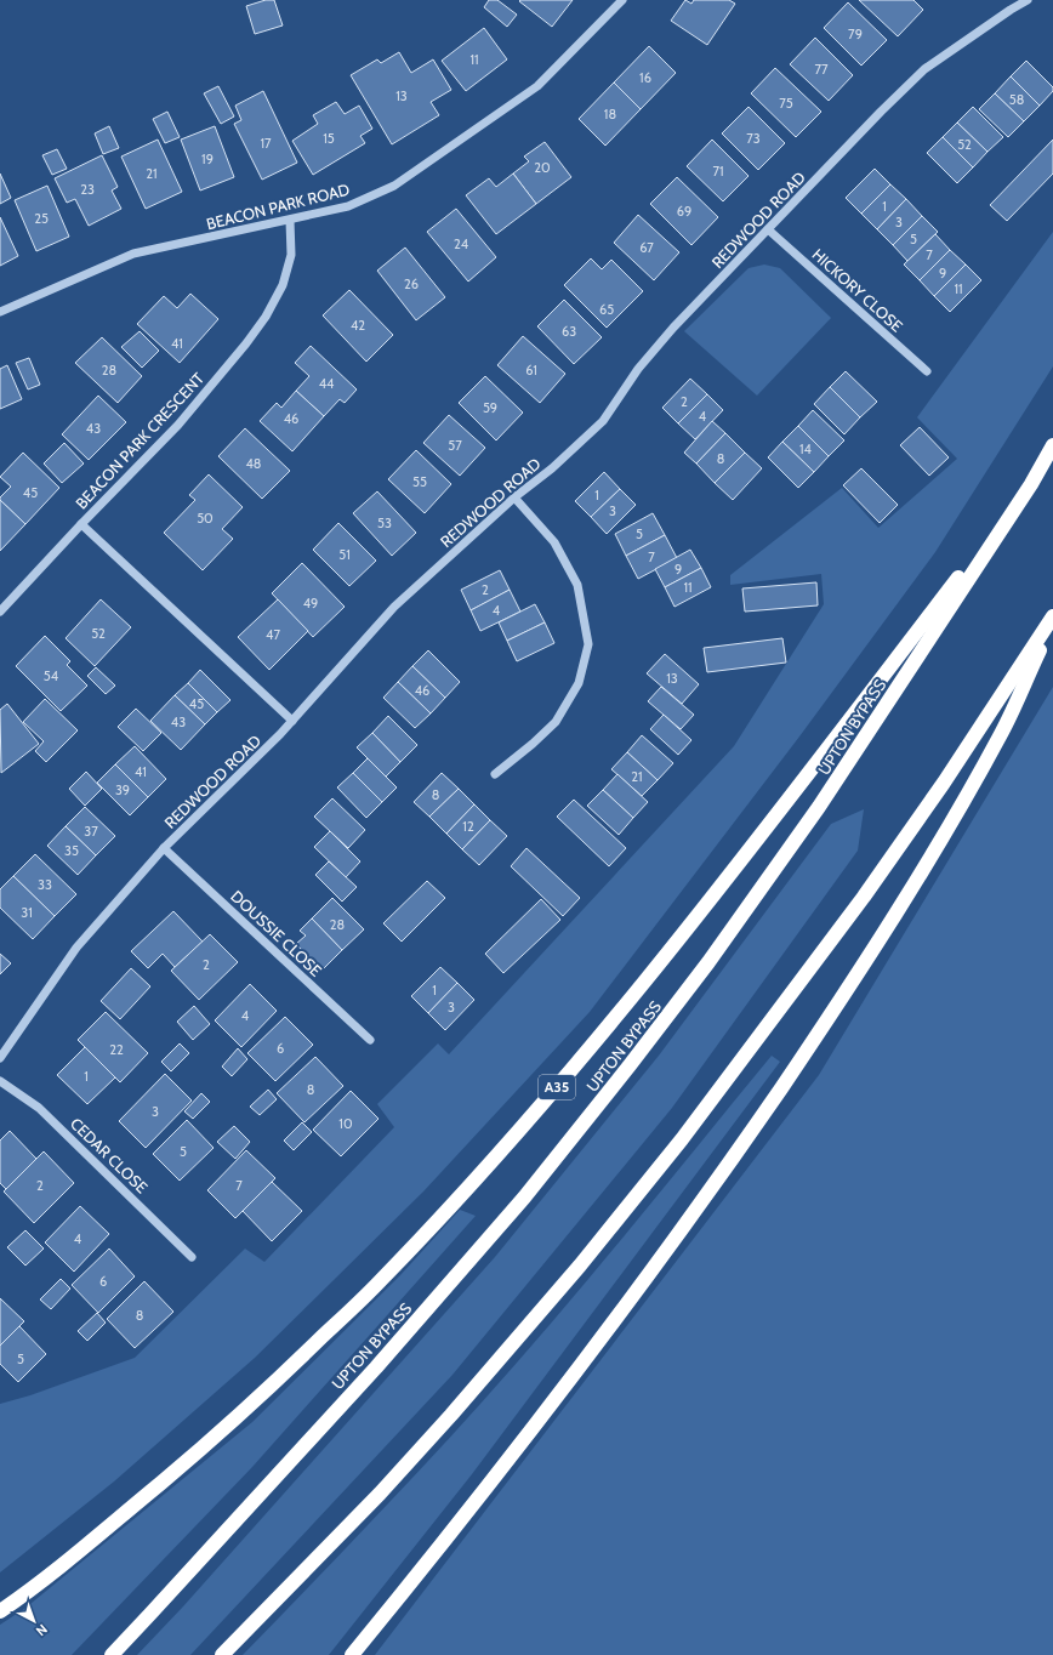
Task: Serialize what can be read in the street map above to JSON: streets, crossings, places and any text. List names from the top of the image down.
{
  "streets": {
    "highway": ["UPTON BYPASS", "A35"],
    "street": [
      "BEACON PARK ROAD",
      "REDWOOD ROAD",
      "HICKORY CLOSE",
      "BEACON PARK CRESCENT",
      "DOUSSIE CLOSE",
      "CEDAR CLOSE"
    ]
  },
  "crossings": [
    ["BEACON PARK ROAD", "BEACON PARK CRESCENT"],
    ["REDWOOD ROAD", "HICKORY CLOSE"],
    ["REDWOOD ROAD", "DOUSSIE CLOSE"],
    ["UPTON BYPASS", "A35"]
  ],
  "house_numbers": [
    "79",
    "11",
    "77",
    "16",
    "13",
    "58",
    "75",
    "18",
    "15",
    "73",
    "17",
    "52",
    "19",
    "20",
    "71",
    "21",
    "23",
    "1",
    "69",
    "25",
    "3",
    "5",
    "24",
    "67",
    "7",
    "9",
    "26",
    "11",
    "65",
    "42",
    "63",
    "41",
    "28",
    "61",
    "44",
    "2",
    "59",
    "4",
    "46",
    "43",
    "57",
    "14",
    "8",
    "48",
    "55",
    "45",
    "1",
    "3",
    "50",
    "53",
    "5",
    "51",
    "7",
    "9",
    "11",
    "2",
    "49",
    "4",
    "52",
    "47",
    "54",
    "13",
    "46",
    "45",
    "43",
    "41",
    "21",
    "39",
    "8",
    "12",
    "37",
    "35",
    "33",
    "31",
    "28",
    "2",
    "1",
    "3",
    "4",
    "6",
    "22",
    "1",
    "8",
    "3",
    "10",
    "5",
    "2",
    "7",
    "4",
    "6",
    "8",
    "5"
  ],
  "north": "bottom right"
}
